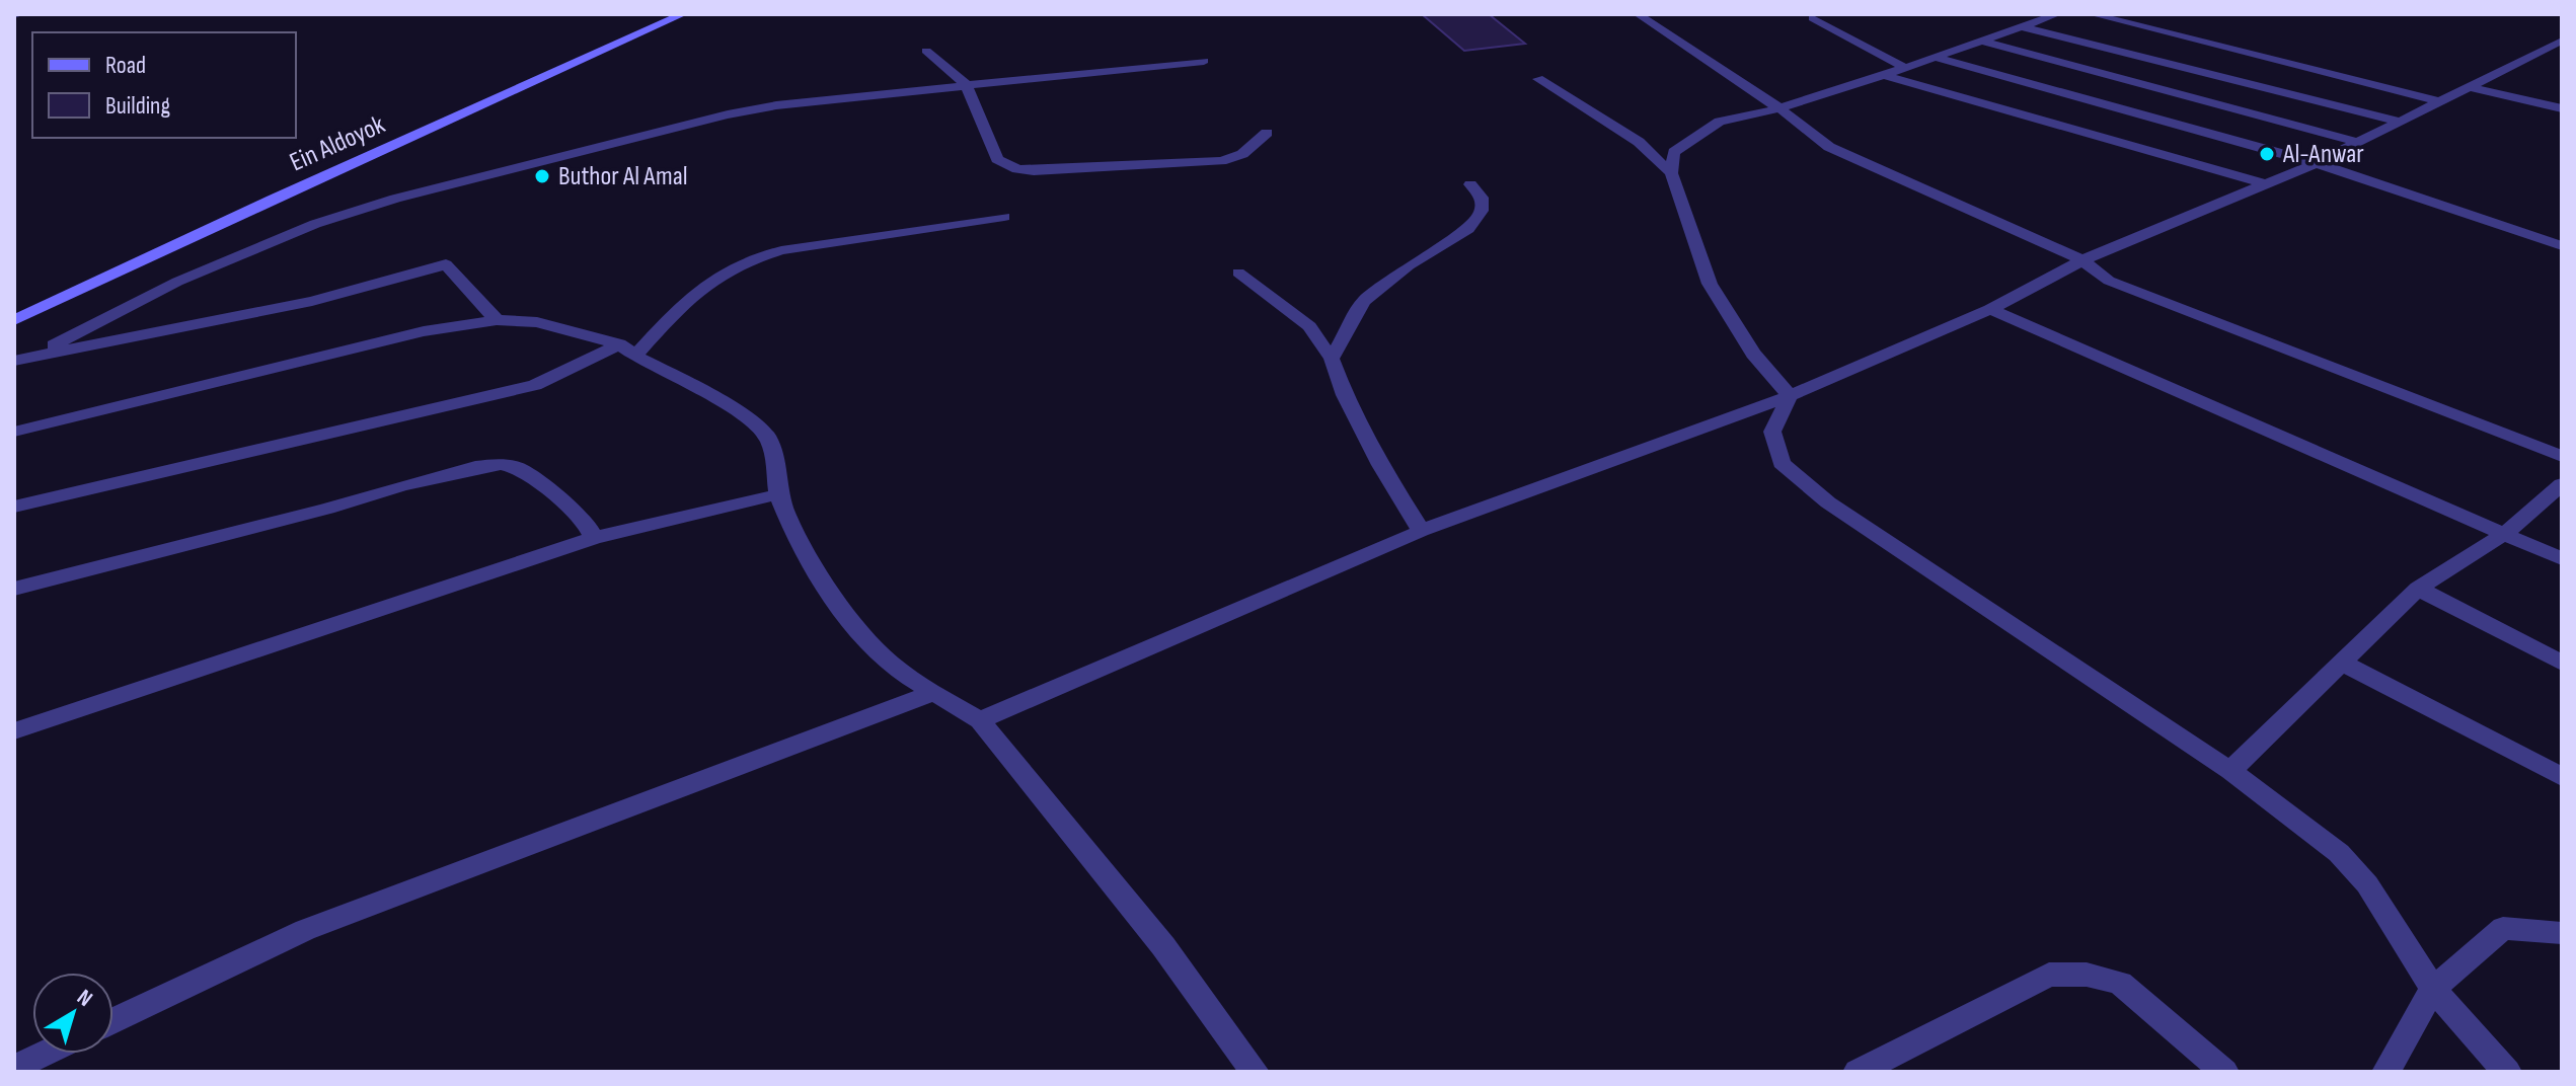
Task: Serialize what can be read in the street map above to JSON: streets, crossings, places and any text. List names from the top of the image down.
{
  "streets": {
    "main road": ["Ein Aldoyok"]
  },
  "places": ["Al-Anwar", "Buthor Al Amal"],
  "legend": ["Road", "Building"],
  "north": "top right"
}
